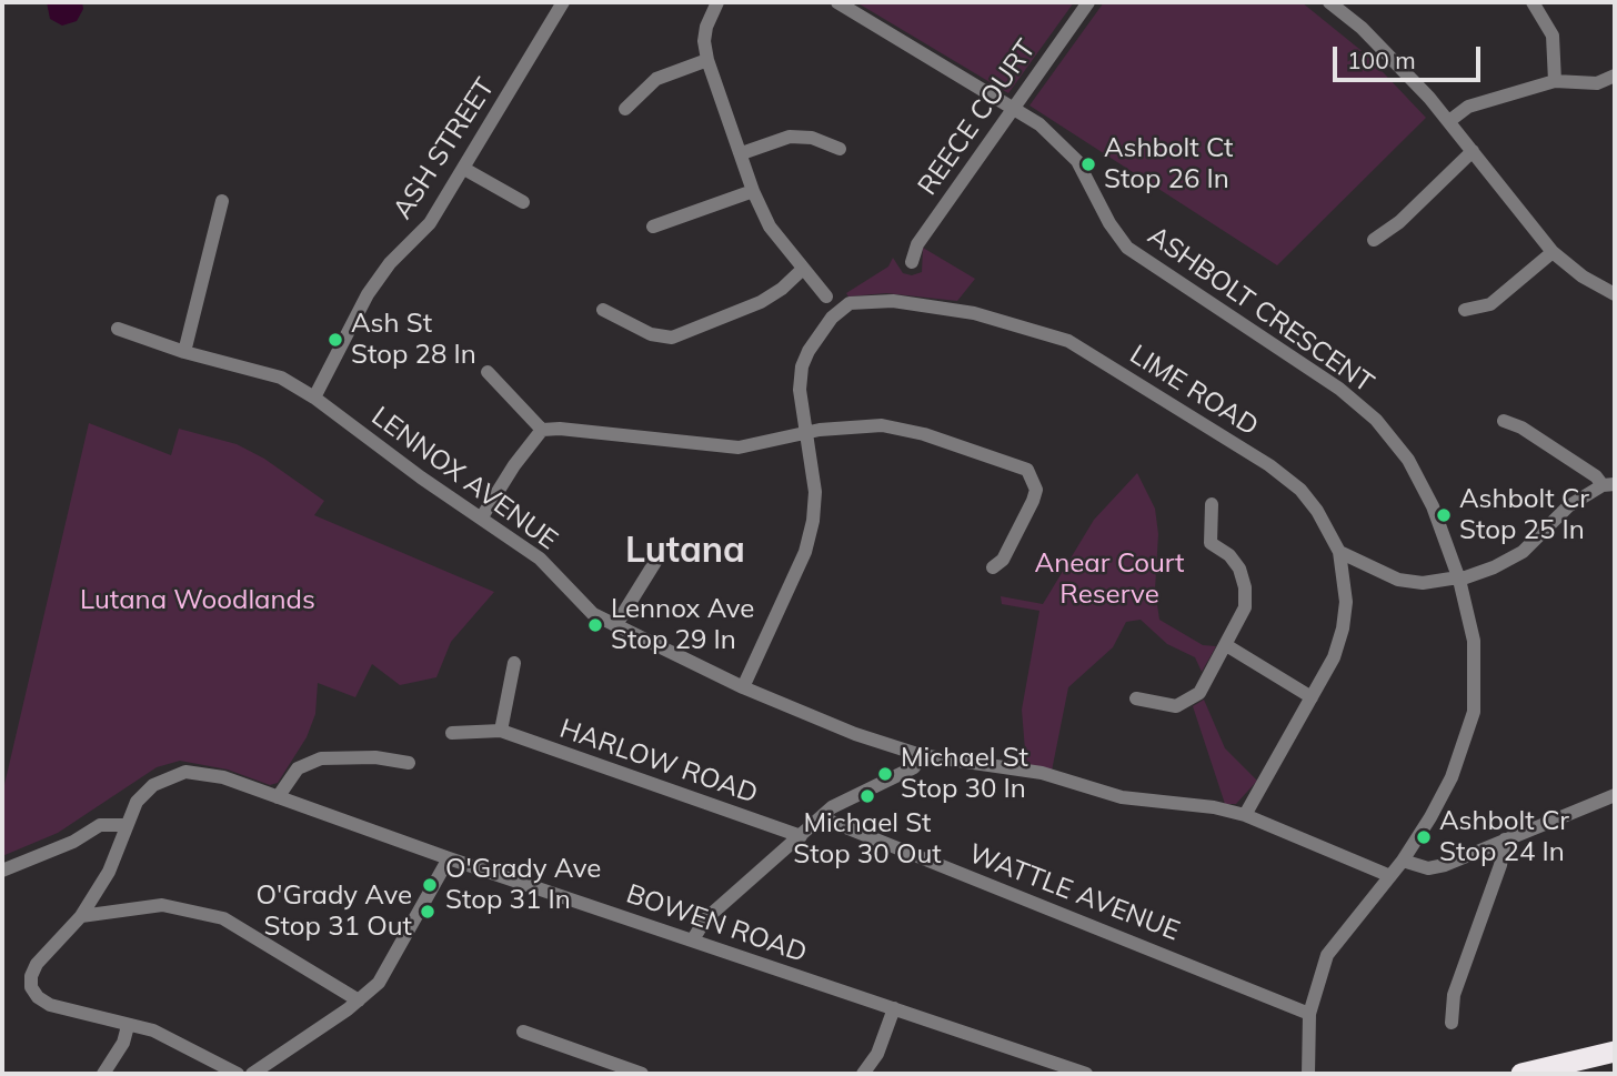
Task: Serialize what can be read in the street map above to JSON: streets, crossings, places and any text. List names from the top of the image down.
{
  "streets": {
    "street": [
      "REECE COURT",
      "ASH STREET",
      "ASHBOLT CRESCENT",
      "LIME ROAD",
      "LENNOX AVENUE",
      "HARLOW ROAD",
      "WATTLE AVENUE",
      "BOWEN ROAD"
    ]
  },
  "crossings": [
    ["REECE COURT", "ASHBOLT CRESCENT"],
    ["ASH STREET", "LENNOX AVENUE"],
    ["ASHBOLT CRESCENT", "LENNOX AVENUE"],
    ["ASHBOLT CRESCENT", "WATTLE AVENUE"],
    ["LIME ROAD", "LENNOX AVENUE"]
  ],
  "districts": ["Lutana"],
  "parks": ["Anear Court Reserve", "Lutana Woodlands"],
  "places": [
    "Ashbolt Ct Stop 26 In",
    "Ash St Stop 28 In",
    "Ashbolt Cr Stop 25 In",
    "Lennox Ave Stop 29 In",
    "Michael St Stop 30 In",
    "Michael St Stop 30 Out",
    "Ashbolt Cr Stop 24 In",
    "O'Grady Ave Stop 31 In",
    "O'Grady Ave Stop 31 Out"
  ],
  "scale_bar": "100 m"
}
